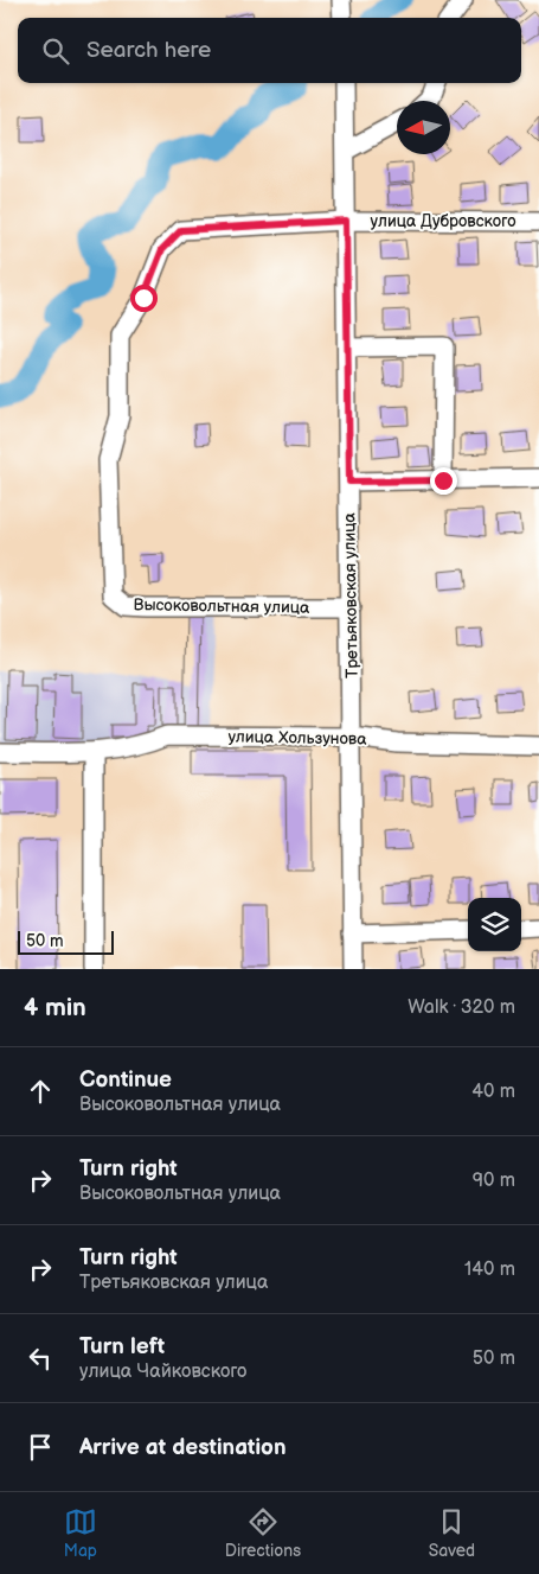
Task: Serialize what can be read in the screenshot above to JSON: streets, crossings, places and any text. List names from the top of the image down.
{
  "streets": {
    "street": [
      "улица Дубровского",
      "Третьяковская улица",
      "Высоковольтная улица",
      "улица Хользунова"
    ]
  },
  "crossings": [
    ["улица Дубровского", "Третьяковская улица"],
    ["улица Дубровского", "Высоковольтная улица"],
    ["Третьяковская улица", "Высоковольтная улица"],
    ["Третьяковская улица", "улица Хользунова"]
  ],
  "scale_bar": "50 m",
  "north": "left",
  "page": {
    "search": "Search here",
    "scale": "50 m",
    "heading": ["4 min", "Walk · 320 m"],
    "list": [
      ["Continue", "Высоковольтная улица", "40 m"],
      ["Turn right", "Высоковольтная улица", "90 m"],
      ["Turn right", "Третьяковская улица", "140 m"],
      ["Turn left", "улица Чайковского", "50 m"],
      "Arrive at destination"
    ],
    "nav": ["Map", "Directions", "Saved"]
  }
}
